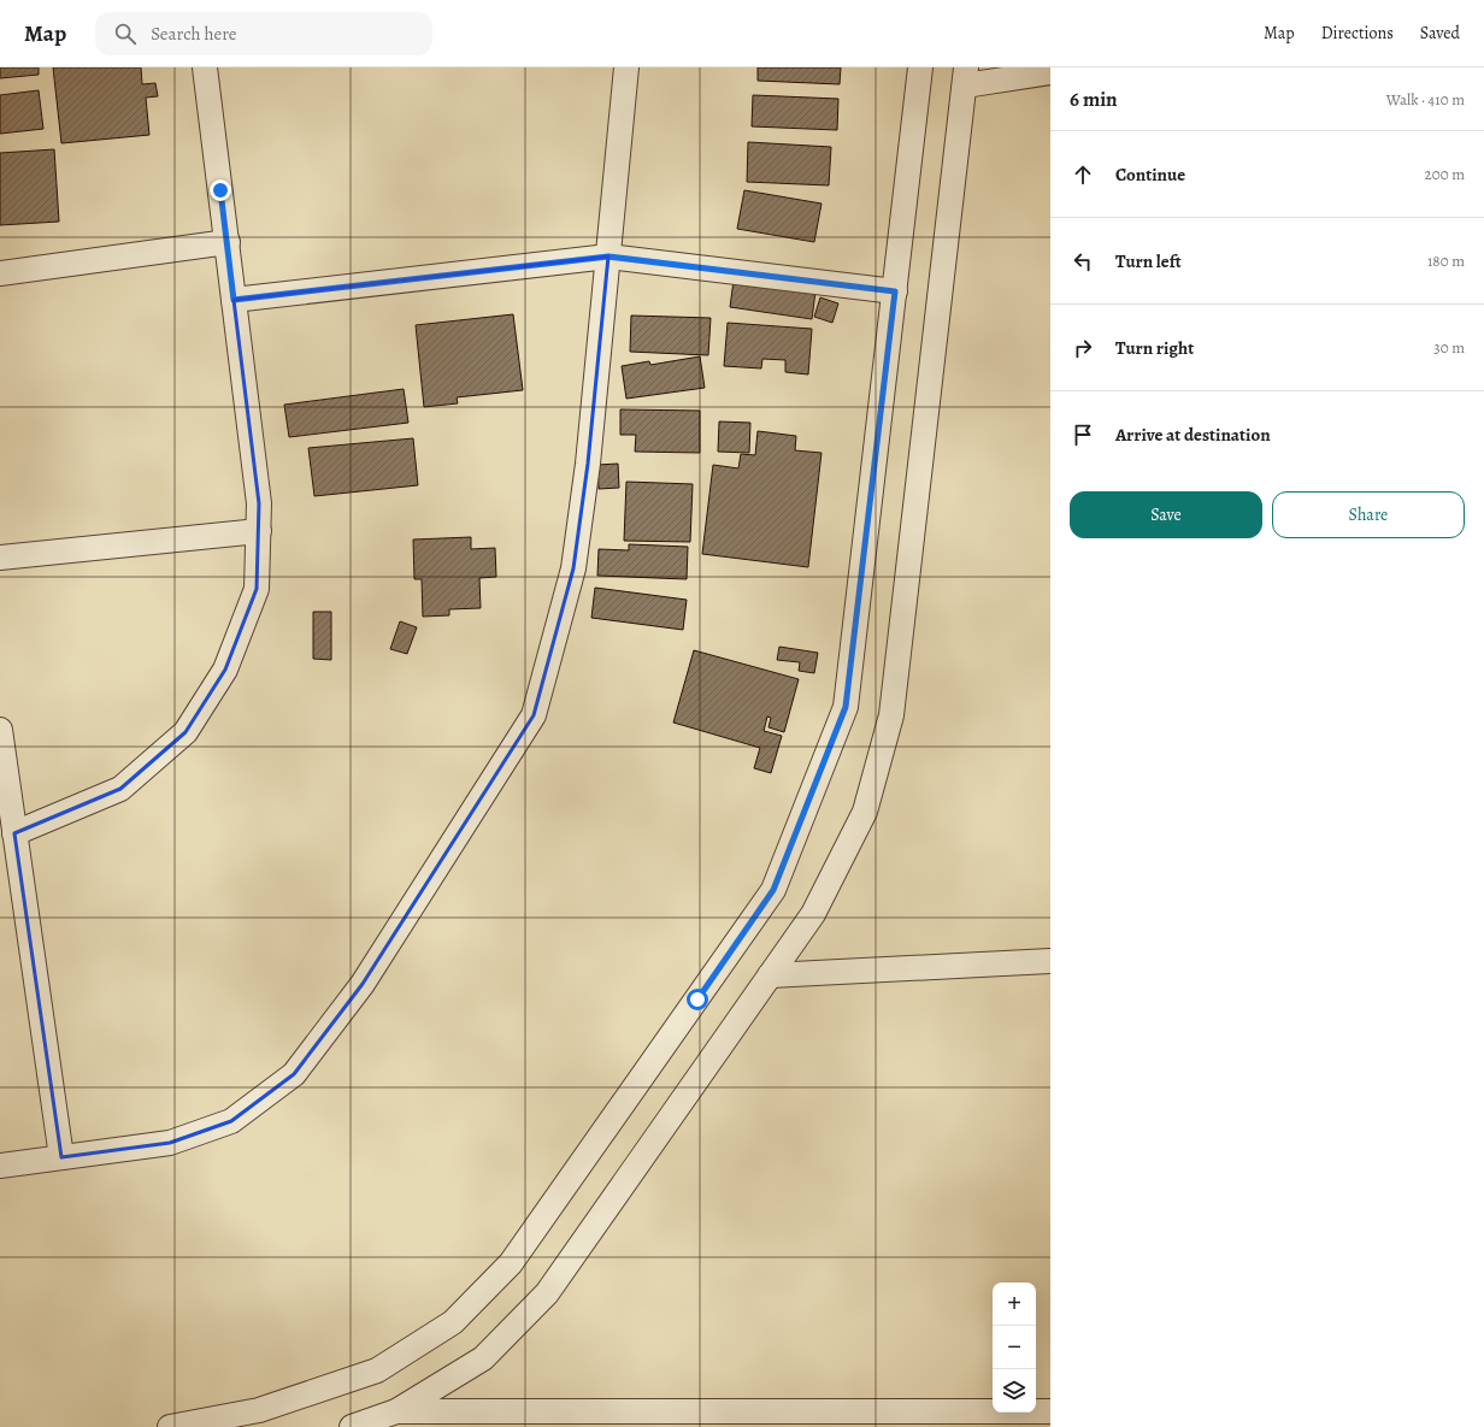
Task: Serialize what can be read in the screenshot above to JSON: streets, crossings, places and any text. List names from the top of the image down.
{
  "page": {
    "header": "Map",
    "search": "Search here",
    "nav": ["Map", "Directions", "Saved"],
    "heading": ["6 min", "Walk · 410 m"],
    "list": [
      ["Continue", "200 m"],
      ["Turn left", "180 m"],
      ["Turn right", "30 m"],
      "Arrive at destination"
    ],
    "buttons": ["Save", "Share"],
    "map_buttons": ["+", "−"]
  }
}
